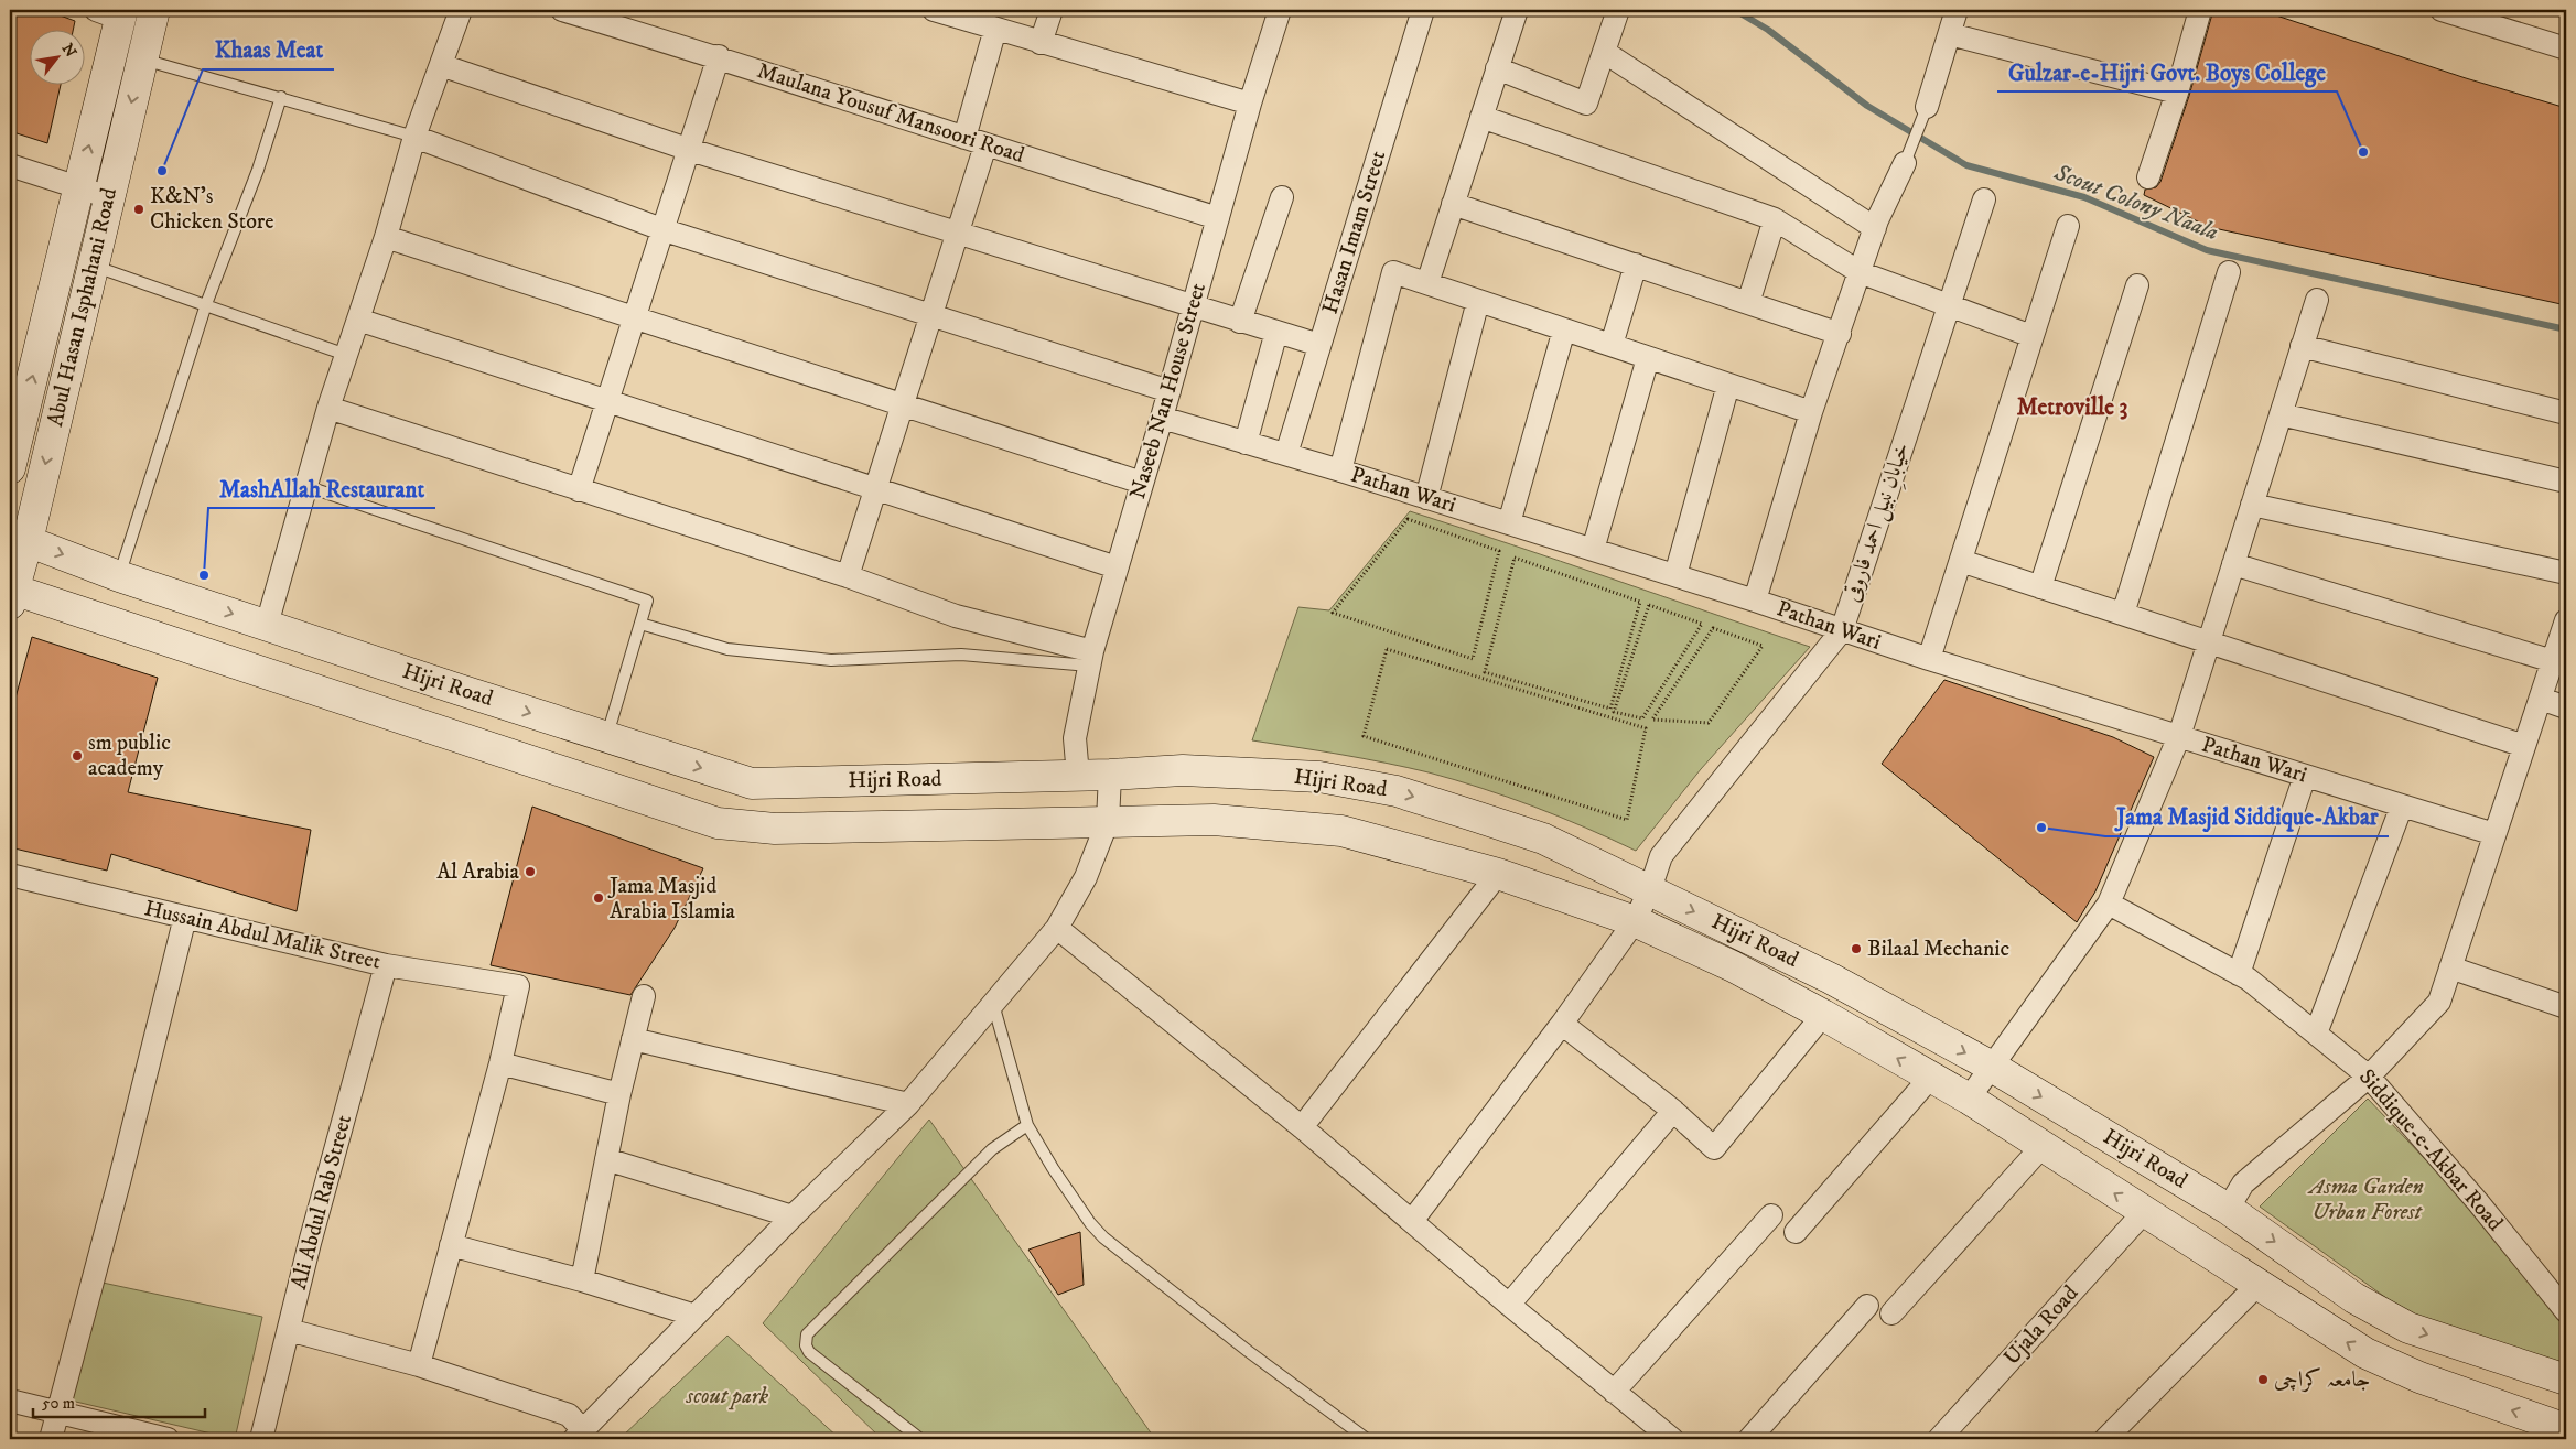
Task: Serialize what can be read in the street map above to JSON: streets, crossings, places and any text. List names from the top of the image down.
{
  "streets": {
    "main road": ["Abul Hasan Isphahani Road", "Hijri Road"],
    "street": [
      "Maulana Yousuf Mansoori Road",
      "Hasan Imam Street",
      "Naseeb Nan House Street",
      "Pathan Wari",
      "خیابانِ نبیل احمد فاروقی",
      "Hussain Abdul Malik Street",
      "Siddique-e-Akbar Road",
      "Ali Abdul Rab Street",
      "Ujala Road"
    ]
  },
  "crossings": [
    ["Maulana Yousuf Mansoori Road", "Naseeb Nan House Street"],
    ["Hasan Imam Street", "Pathan Wari"],
    ["Abul Hasan Isphahani Road", "Hijri Road"],
    ["Naseeb Nan House Street", "Pathan Wari"],
    ["Naseeb Nan House Street", "Hijri Road"],
    ["Pathan Wari", "خیابانِ نبیل احمد فاروقی"],
    ["خیابانِ نبیل احمد فاروقی", "Hijri Road"],
    ["Hijri Road", "Ujala Road"],
    ["Hussain Abdul Malik Street", "Ali Abdul Rab Street"]
  ],
  "districts": ["Metroville 3"],
  "water": ["Scout Colony Naala"],
  "parks": ["Asma Garden Urban Forest", "scout park"],
  "places": [
    "Gulzar-e-Hijri Govt. Boys College",
    "Khaas Meat",
    "K&N's Chicken Store",
    "MashAllah Restaurant",
    "sm public academy",
    "Jama Masjid Siddique-Akbar",
    "Al Arabia",
    "Jama Masjid Arabia Islamia",
    "Bilaal Mechanic",
    "جامعہ کراچی"
  ],
  "scale_bar": "50 m",
  "north": "top right"
}
